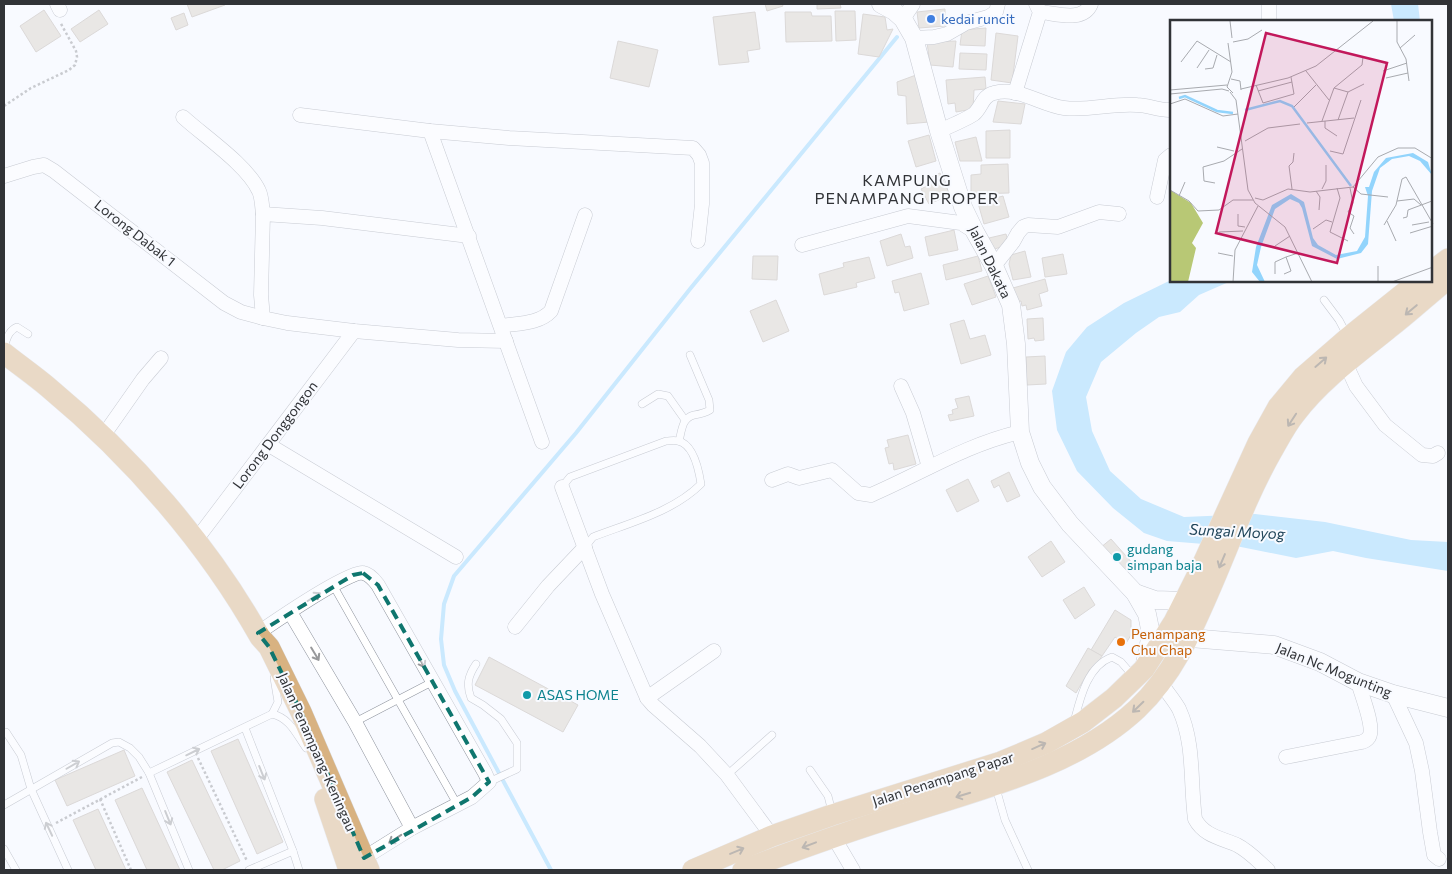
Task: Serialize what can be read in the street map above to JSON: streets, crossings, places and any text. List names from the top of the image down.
{
  "streets": {
    "main road": ["Jalan Penampang-Keningau", "Jalan Penampang Papar"],
    "street": [
      "Lorong Dabak 1",
      "Jalan Dakata",
      "Lorong Donggongon",
      "Jalan Nc Mogunting"
    ]
  },
  "crossings": [
    ["Lorong Dabak 1", "Lorong Donggongon"],
    ["Jalan Dakata", "Jalan Penampang Papar"],
    ["Lorong Donggongon", "Jalan Penampang-Keningau"],
    ["Jalan Nc Mogunting", "Jalan Penampang Papar"]
  ],
  "districts": ["KAMPUNG PENAMPANG PROPER"],
  "water": ["Sungai Moyog"],
  "places": [
    "kedai runcit",
    "gudang simpan baja",
    "Penampang Chu Chap",
    "ASAS HOME"
  ]
}
